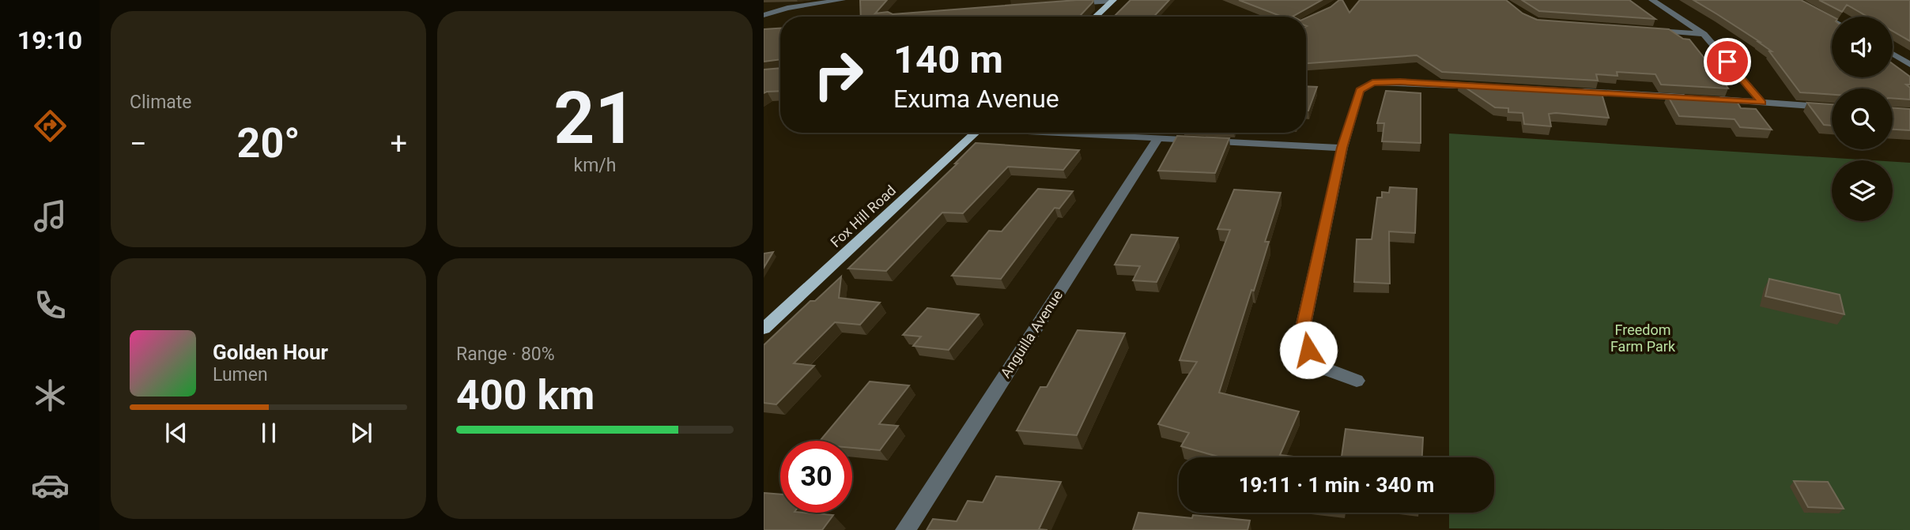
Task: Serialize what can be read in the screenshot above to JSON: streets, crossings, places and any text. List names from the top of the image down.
{
  "streets": {
    "main road": ["Fox Hill Road"],
    "street": ["Anguilla Avenue"]
  },
  "parks": ["Freedom Farm Park"],
  "page": {
    "tabs": "19:10",
    "tile": [
      "Climate",
      ["21", "km/h"],
      ["Range · 80%", "400 km"]
    ],
    "turn": ["140 m", "Exuma Avenue"],
    "heat": ["−", "20°", "+"],
    "song": ["Golden Hour", "Lumen"],
    "limit": "30",
    "trip": "19:11 · 1 min · 340 m"
  }
}
